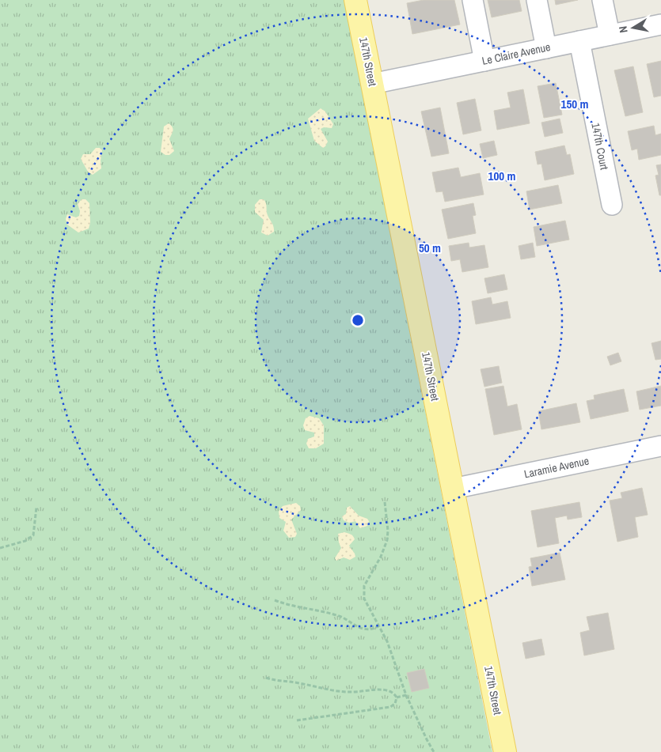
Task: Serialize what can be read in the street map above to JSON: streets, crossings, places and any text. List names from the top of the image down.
{
  "streets": {
    "main road": ["147th Street"],
    "street": ["Le Claire Avenue", "147th Court", "Laramie Avenue"]
  },
  "crossings": [
    ["Le Claire Avenue", "147th Street"],
    ["Le Claire Avenue", "147th Court"],
    ["147th Street", "Laramie Avenue"]
  ],
  "north": "left",
  "rings": ["150 m", "100 m", "50 m"]
}
